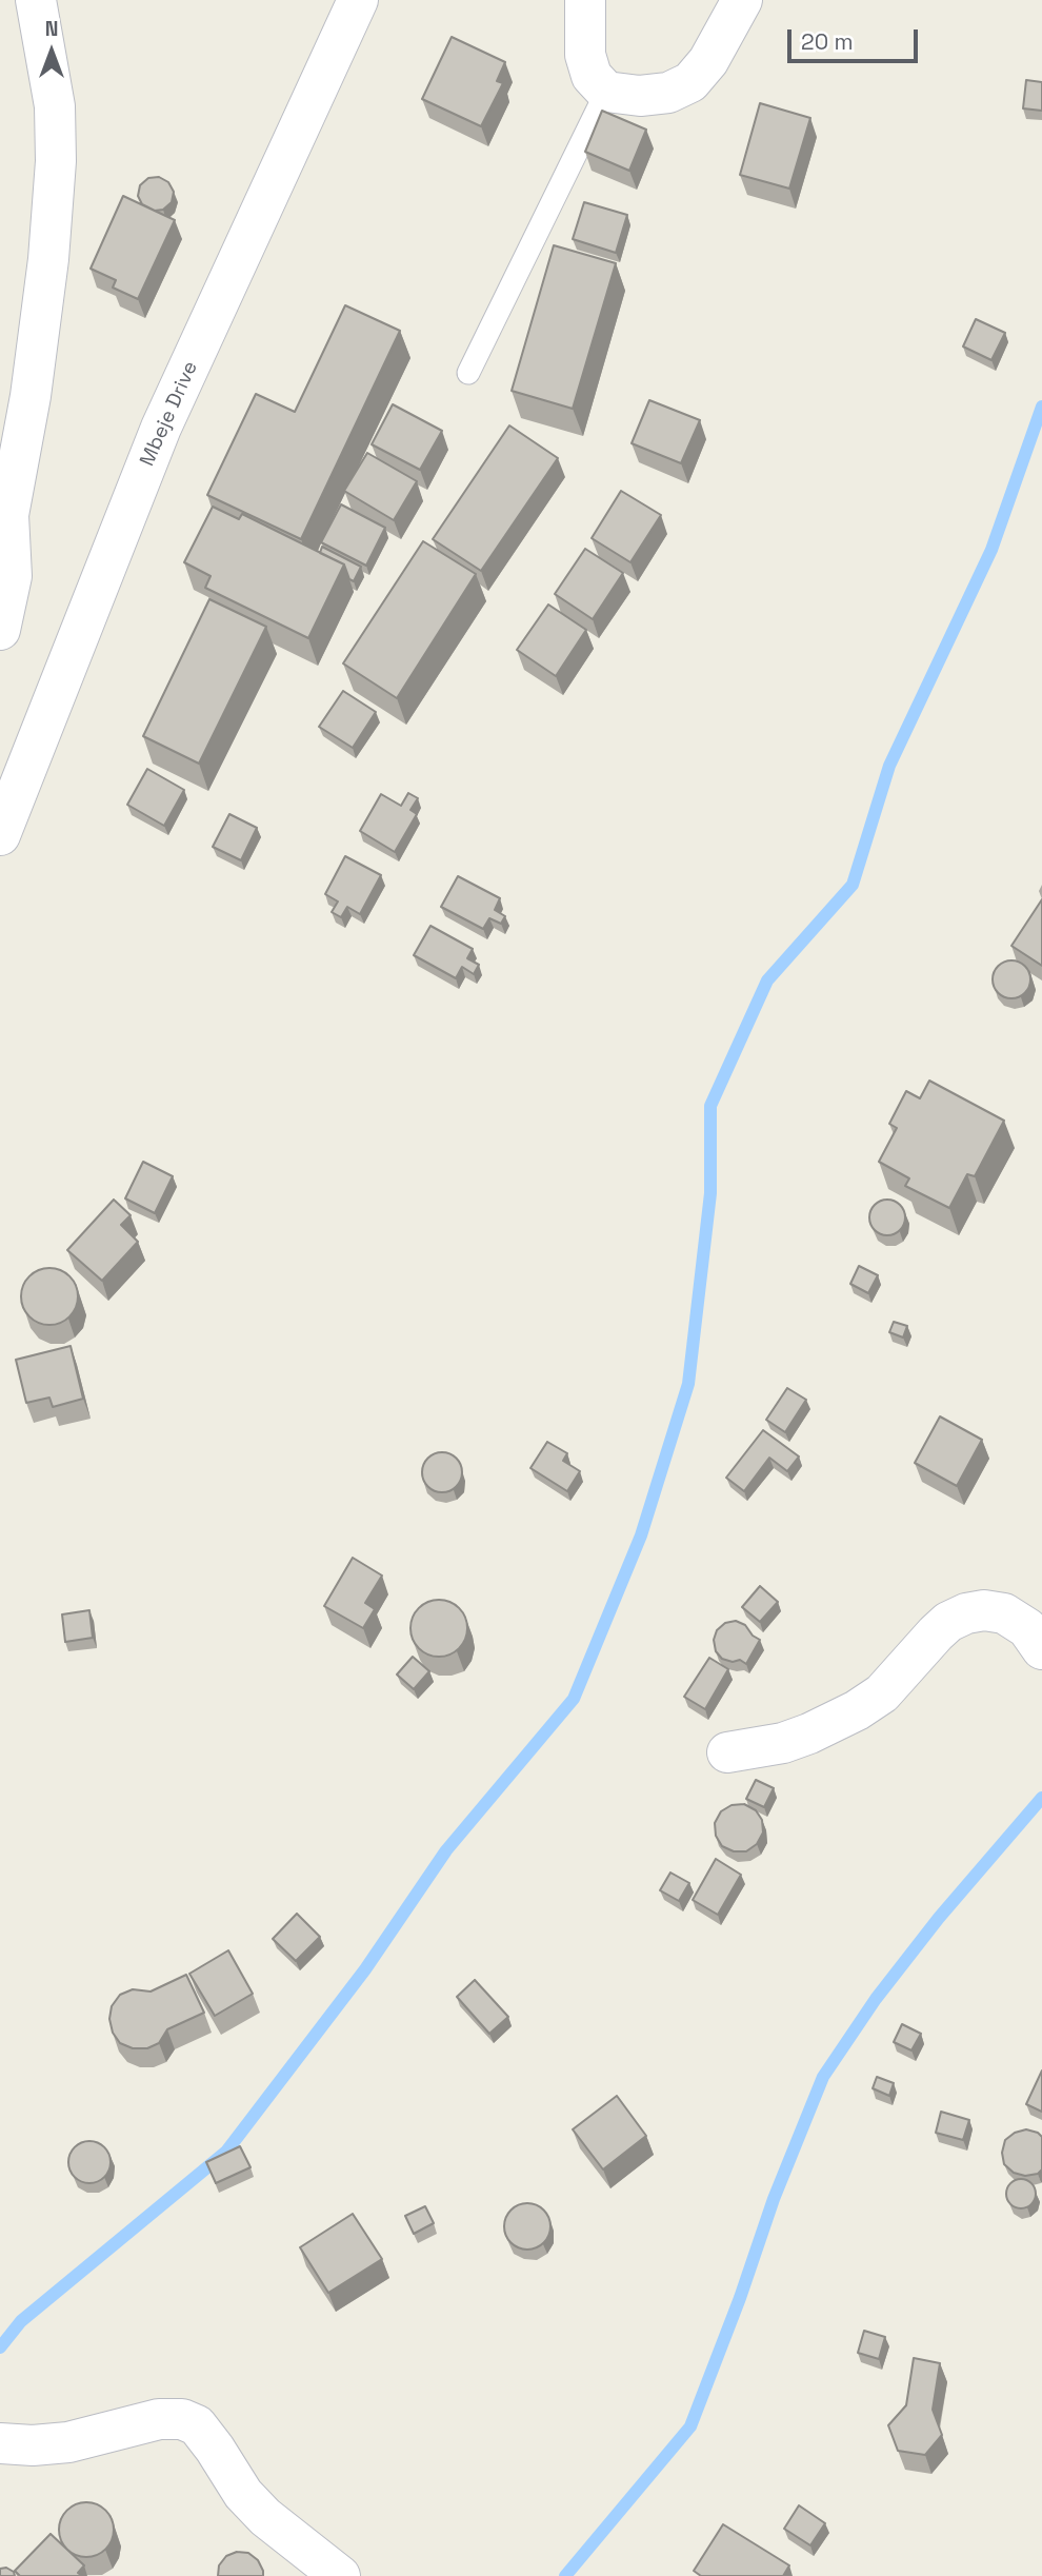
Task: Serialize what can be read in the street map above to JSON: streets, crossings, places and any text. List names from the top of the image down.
{
  "streets": {
    "street": ["Mbeje Drive"]
  },
  "scale_bar": "20 m",
  "north": "top"
}
